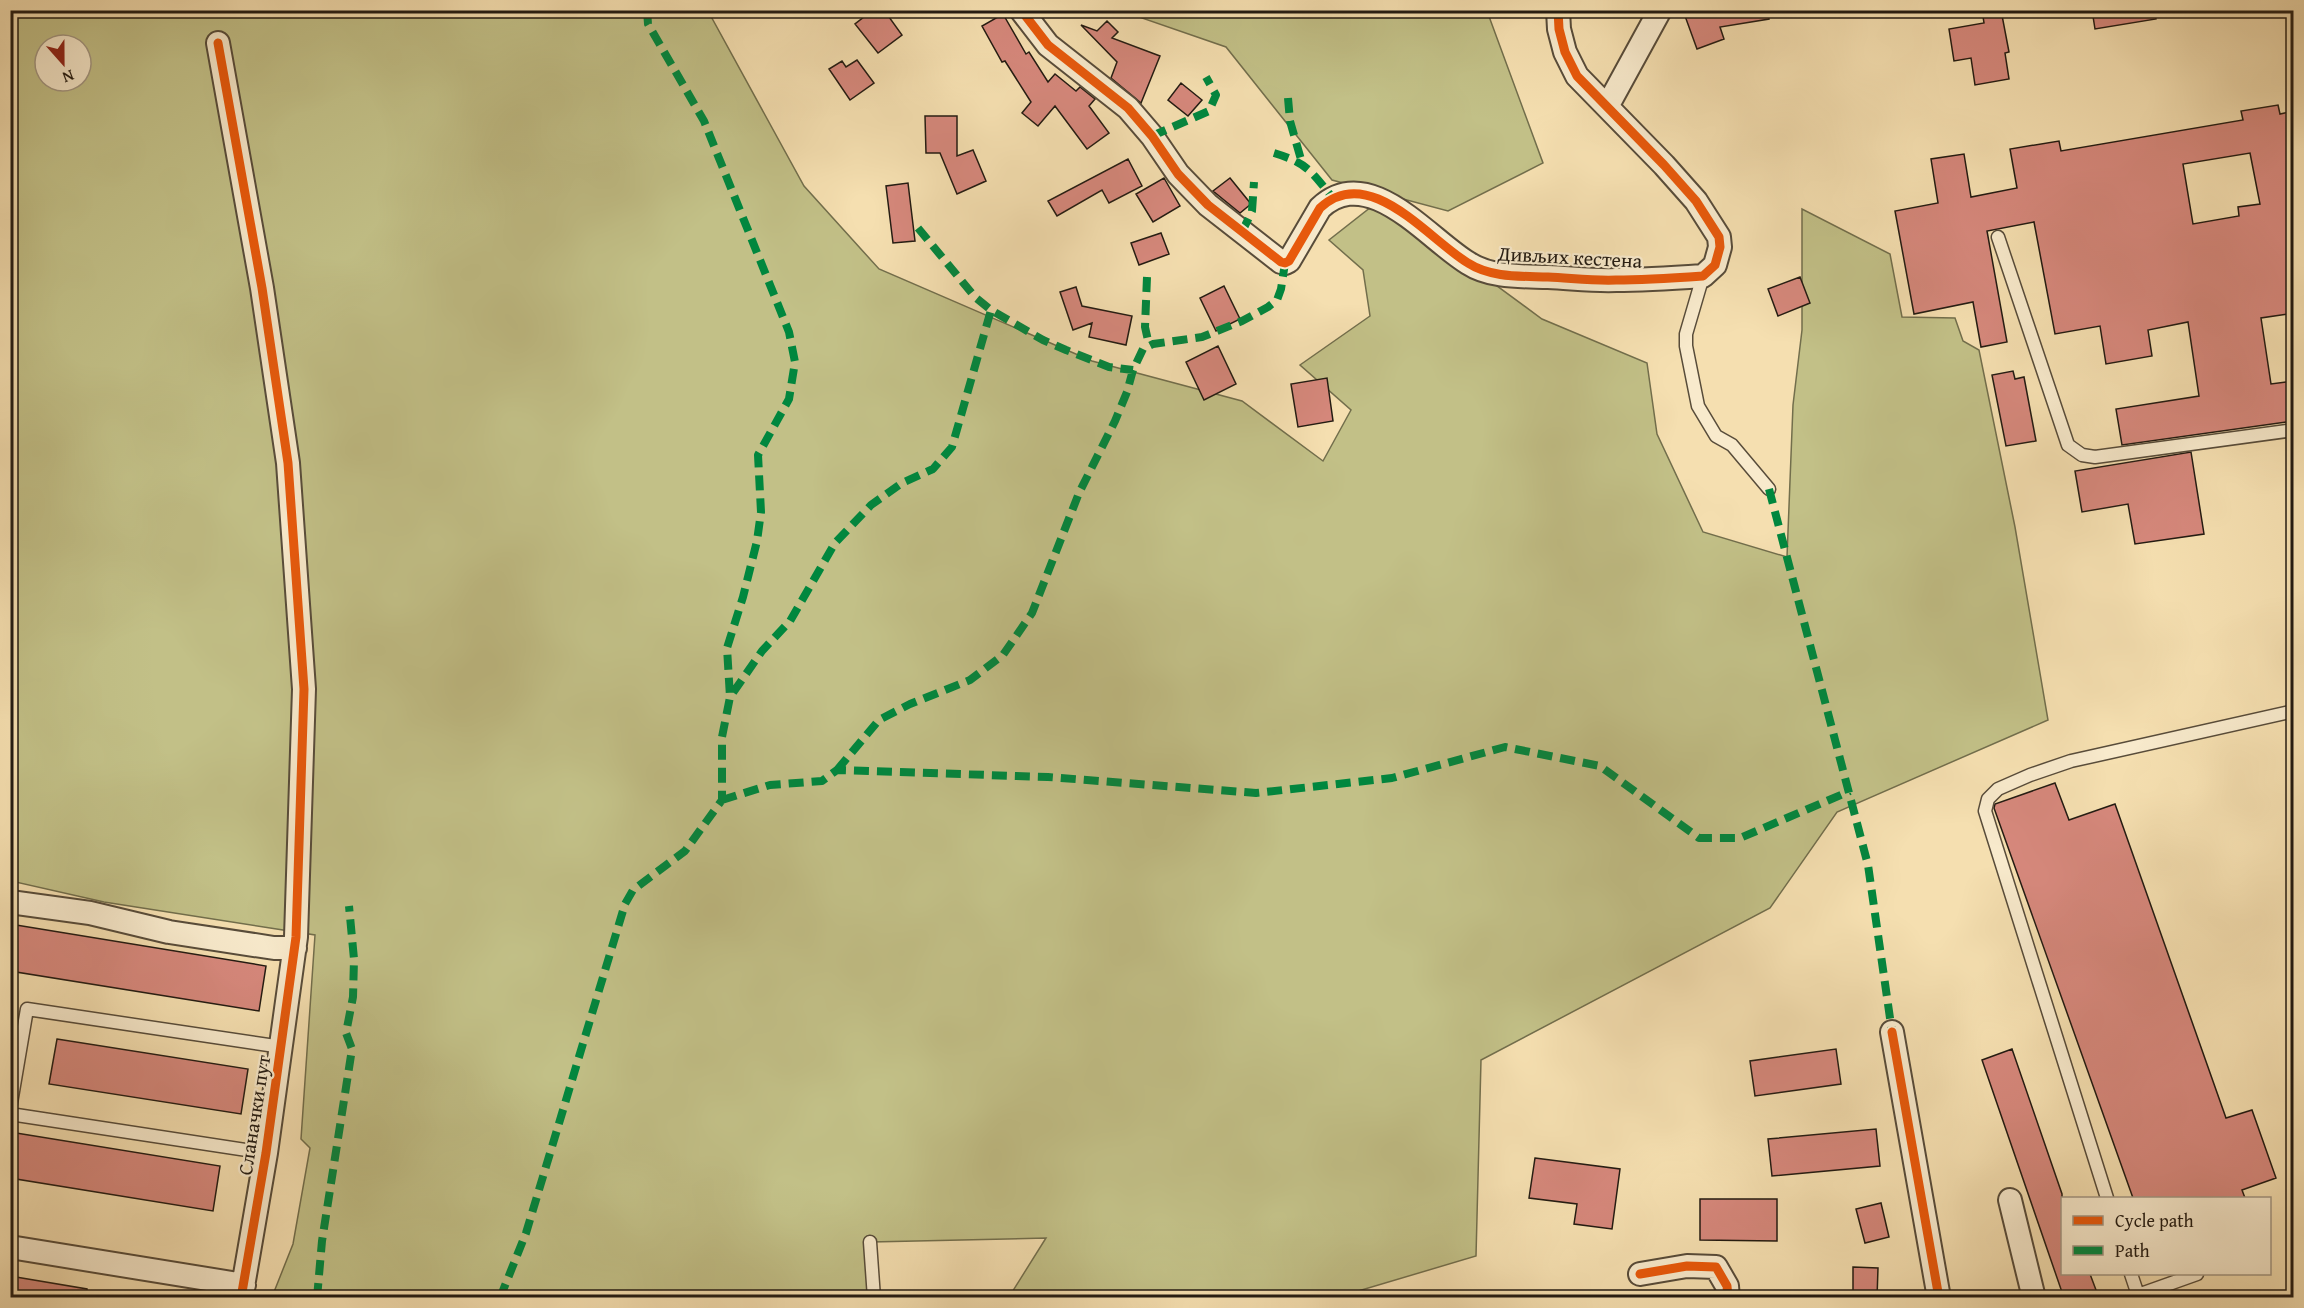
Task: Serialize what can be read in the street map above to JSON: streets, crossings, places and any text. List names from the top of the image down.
{
  "streets": {
    "street": ["Дивљих кестена", "Сланачки пут"]
  },
  "legend": ["Cycle path", "Path"],
  "north": "bottom"
}
